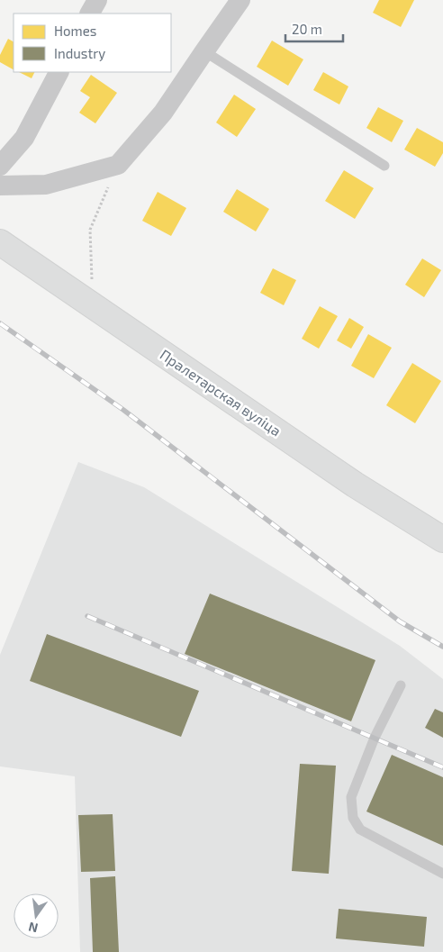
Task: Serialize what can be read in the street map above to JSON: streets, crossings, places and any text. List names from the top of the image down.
{
  "streets": {
    "street": ["Пралетарская вуліца"]
  },
  "legend": ["Homes", "Industry"],
  "scale_bar": "20 m",
  "north": "bottom"
}
